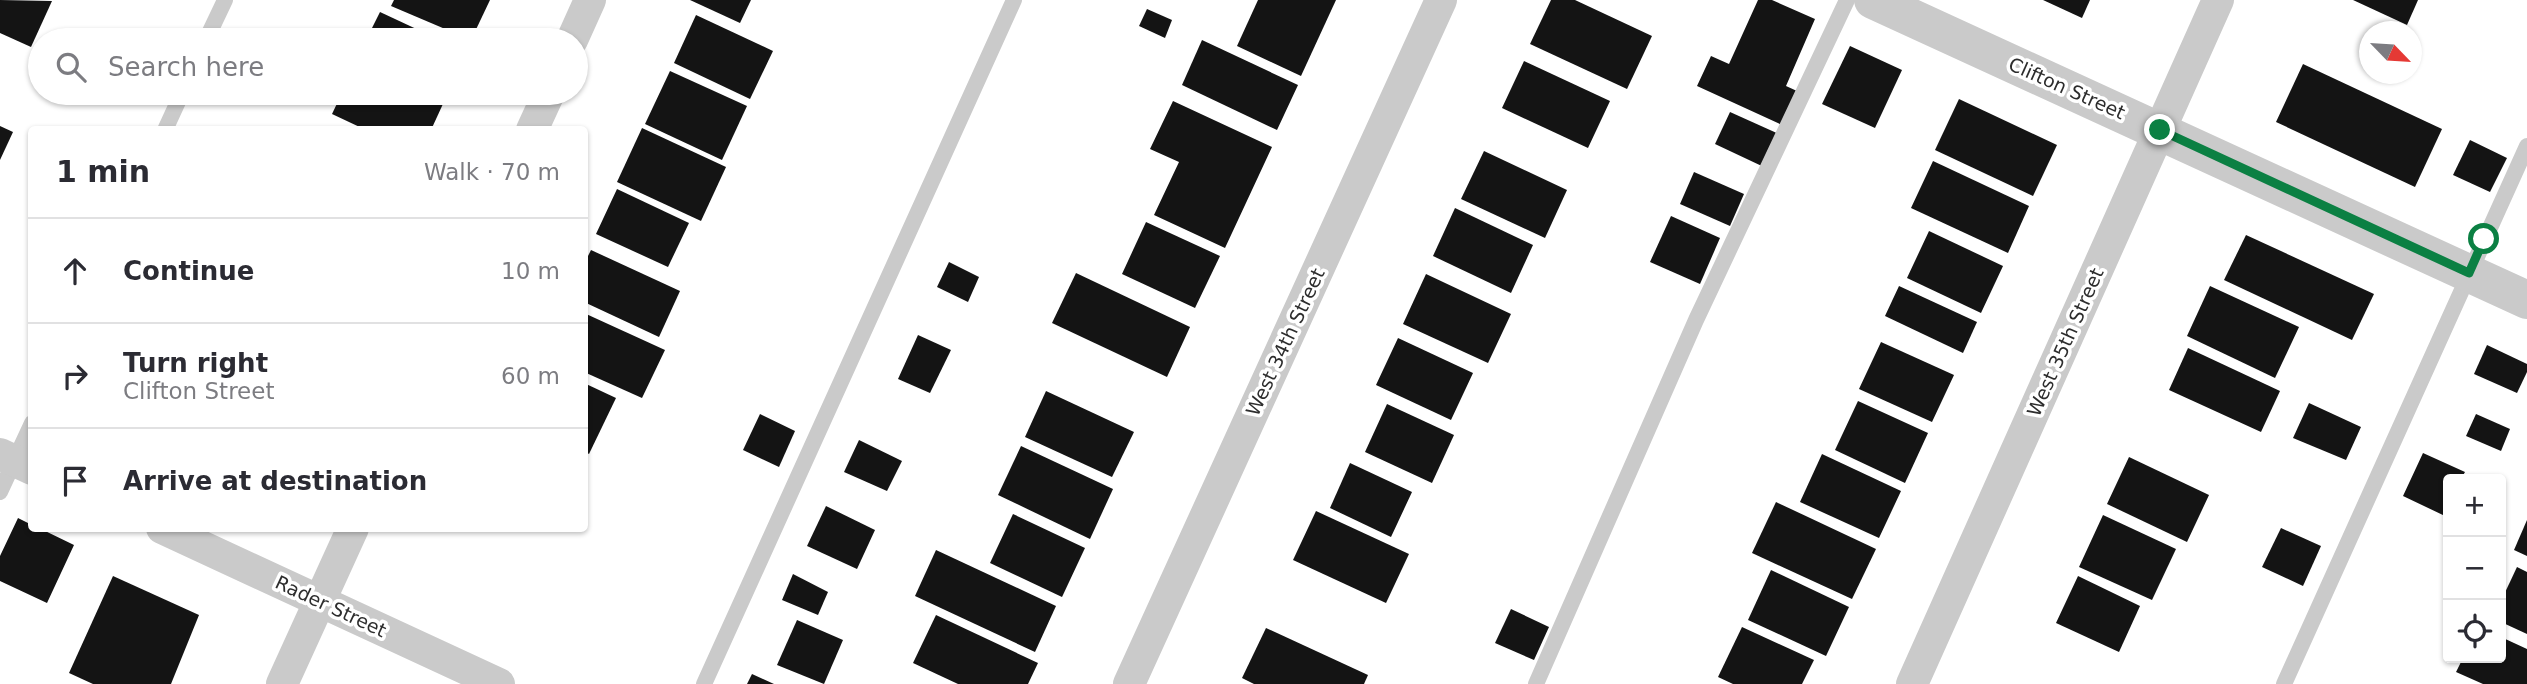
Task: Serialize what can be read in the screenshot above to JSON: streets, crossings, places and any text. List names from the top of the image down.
{
  "streets": {
    "street": [
      "Clifton Street",
      "West 34th Street",
      "West 35th Street",
      "Rader Street"
    ]
  },
  "crossings": [
    ["Clifton Street", "West 35th Street"]
  ],
  "north": "bottom right",
  "page": {
    "search": "Search here",
    "heading": ["1 min", "Walk · 70 m"],
    "list": [
      ["Continue", "10 m"],
      ["Turn right", "Clifton Street", "60 m"],
      "Arrive at destination"
    ],
    "map_buttons": ["+", "−"]
  }
}
